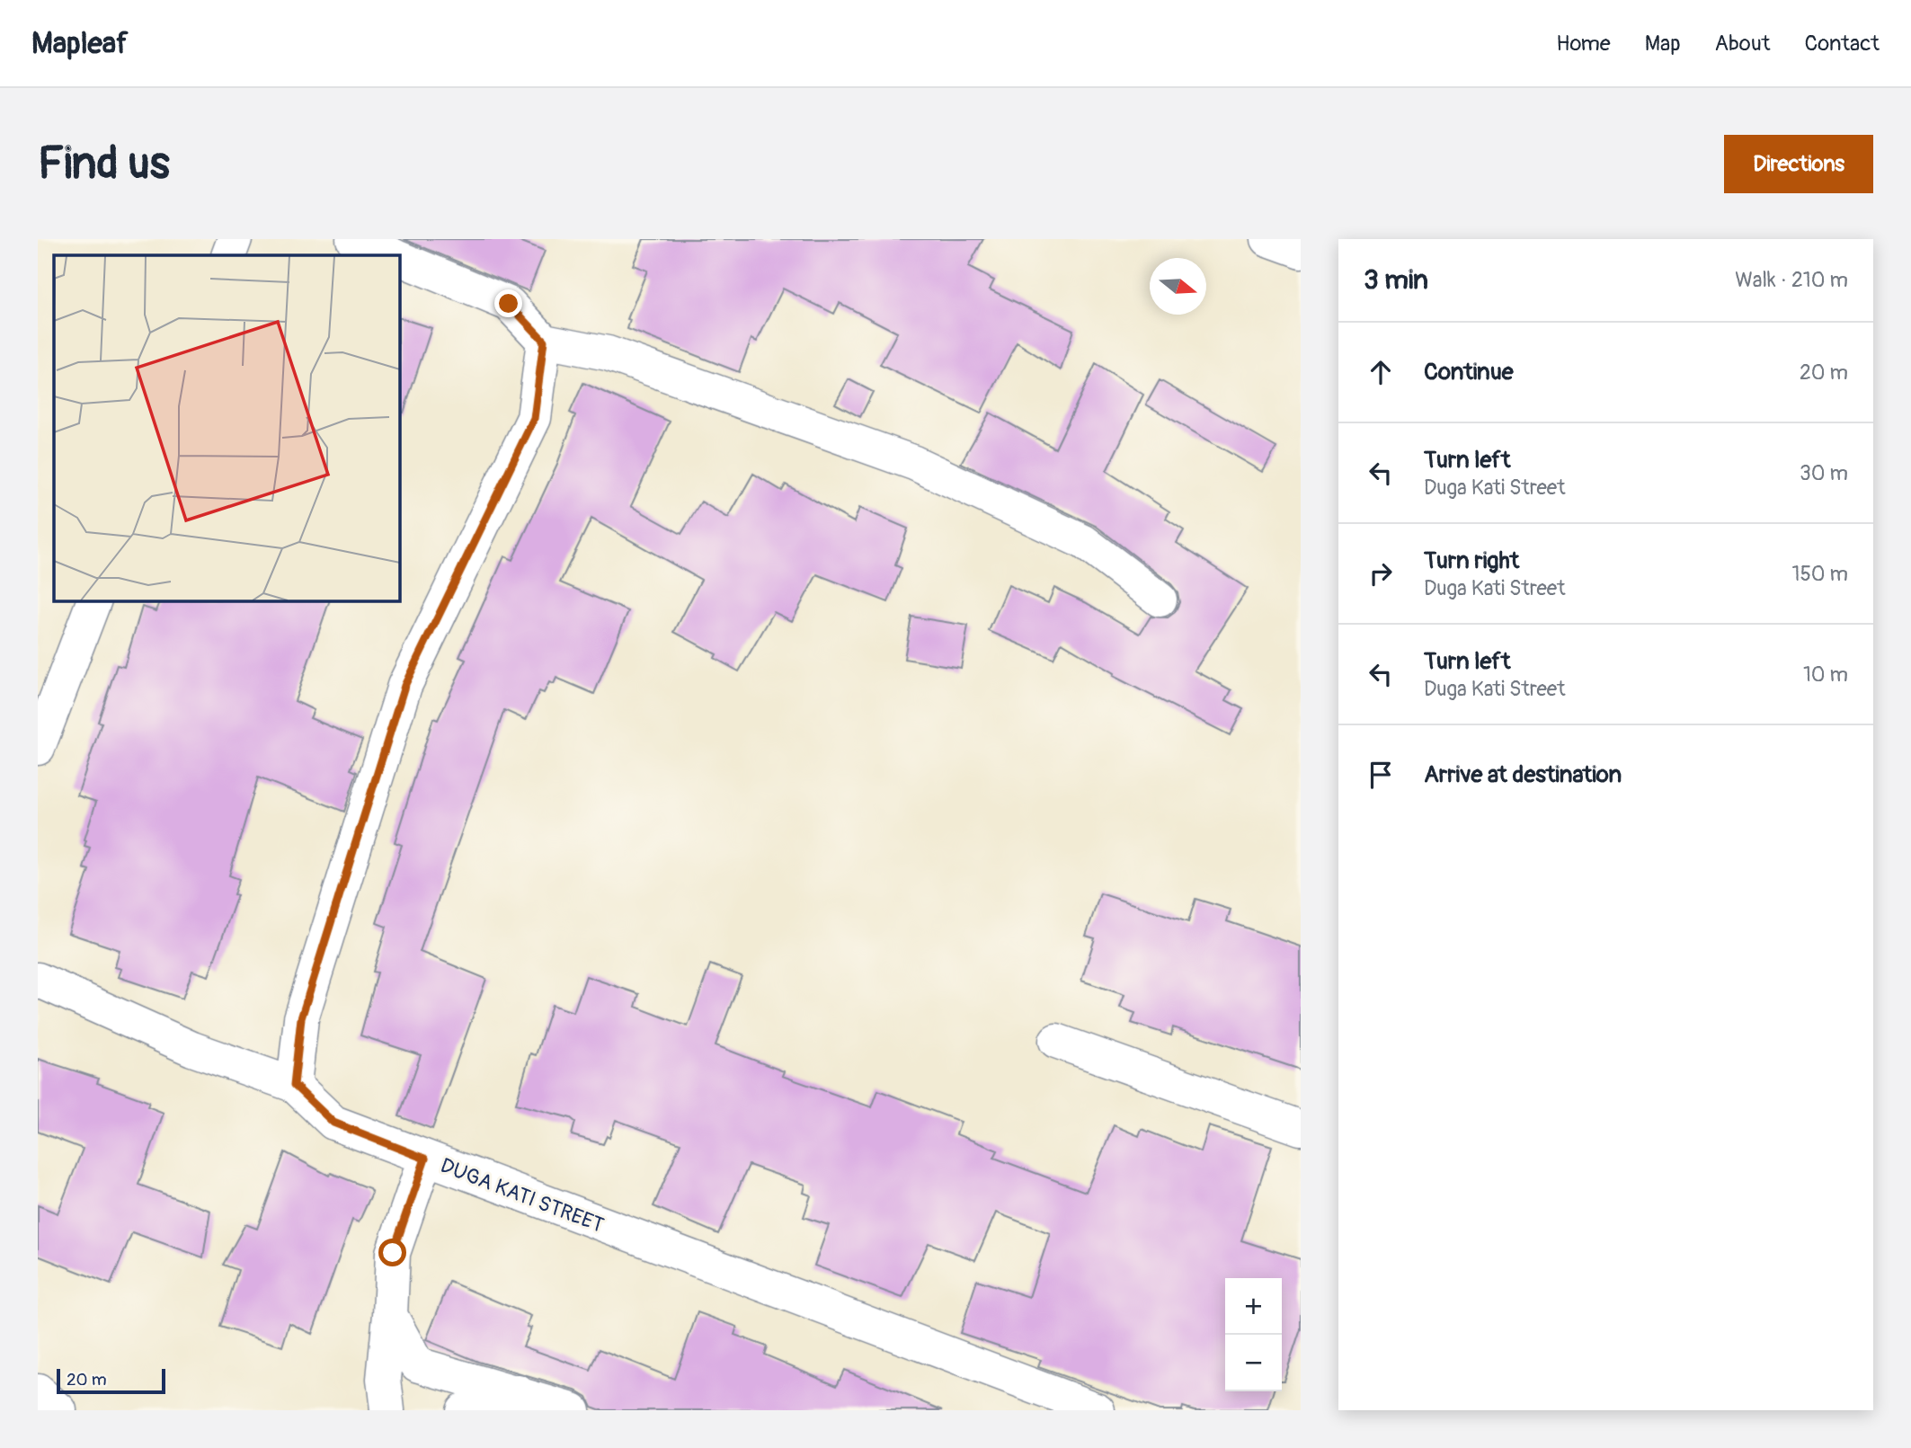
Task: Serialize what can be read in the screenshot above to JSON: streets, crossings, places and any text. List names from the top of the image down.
{
  "streets": {
    "street": ["DUGA KATI STREET"]
  },
  "scale_bar": "20 m",
  "north": "right",
  "page": {
    "header": "Mapleaf",
    "nav": [
      "Home",
      "Map",
      "About",
      "Contact"
    ],
    "buttons": "Directions",
    "title": "Find us",
    "heading": ["3 min", "Walk · 210 m"],
    "list": [
      ["Continue", "20 m"],
      ["Turn left", "Duga Kati Street", "30 m"],
      ["Turn right", "Duga Kati Street", "150 m"],
      ["Turn left", "Duga Kati Street", "10 m"],
      "Arrive at destination"
    ],
    "map_buttons": ["+", "−"],
    "scale": "20 m"
  }
}
